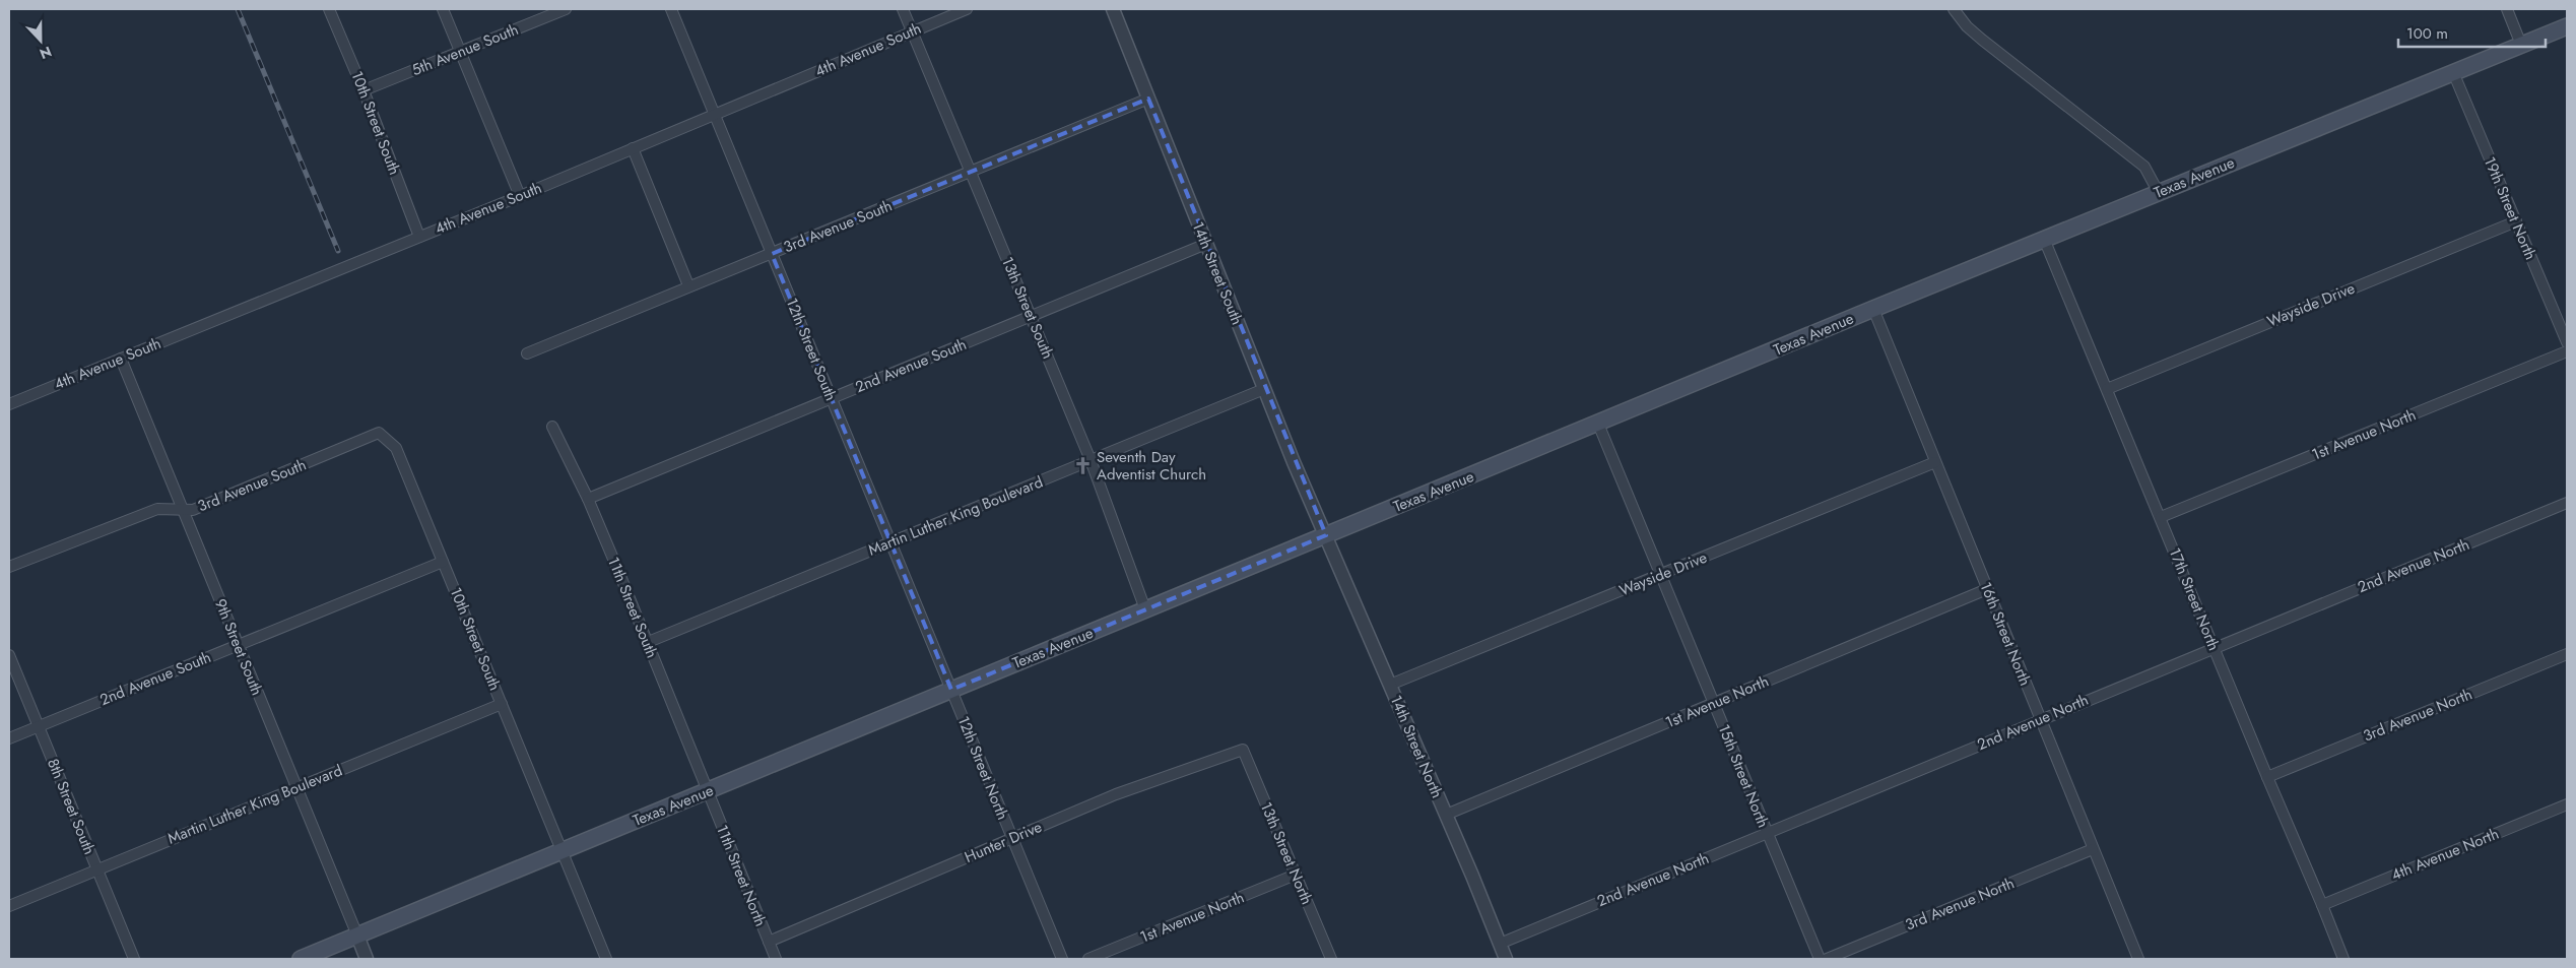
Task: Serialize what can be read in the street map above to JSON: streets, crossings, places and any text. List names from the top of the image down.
{
  "streets": {
    "main road": ["Texas Avenue"],
    "street": [
      "5th Avenue South",
      "4th Avenue South",
      "10th Street South",
      "19th Street North",
      "3rd Avenue South",
      "14th Street South",
      "Wayside Drive",
      "13th Street South",
      "12th Street South",
      "2nd Avenue South",
      "1st Avenue North",
      "Martin Luther King Boulevard",
      "2nd Avenue North",
      "17th Street North",
      "11th Street South",
      "16th Street North",
      "9th Street South",
      "3rd Avenue North",
      "14th Street North",
      "12th Street North",
      "15th Street North",
      "8th Street South",
      "Hunter Drive",
      "13th Street North",
      "4th Avenue North",
      "11th Street North"
    ]
  },
  "crossings": [
    ["5th Avenue South", "10th Street South"],
    ["4th Avenue South", "10th Street South"],
    ["4th Avenue South", "13th Street South"],
    ["4th Avenue South", "12th Street South"],
    ["4th Avenue South", "9th Street South"],
    ["10th Street South", "Texas Avenue"],
    ["10th Street South", "3rd Avenue South"],
    ["10th Street South", "2nd Avenue South"],
    ["10th Street South", "Martin Luther King Boulevard"],
    ["Texas Avenue", "19th Street North"],
    ["Texas Avenue", "14th Street South"],
    ["Texas Avenue", "13th Street South"],
    ["Texas Avenue", "12th Street South"],
    ["Texas Avenue", "17th Street North"],
    ["Texas Avenue", "11th Street South"],
    ["Texas Avenue", "16th Street North"],
    ["Texas Avenue", "9th Street South"],
    ["Texas Avenue", "14th Street North"],
    ["Texas Avenue", "12th Street North"],
    ["Texas Avenue", "15th Street North"],
    ["Texas Avenue", "11th Street North"],
    ["19th Street North", "Wayside Drive"],
    ["3rd Avenue South", "14th Street South"],
    ["3rd Avenue South", "13th Street South"],
    ["3rd Avenue South", "12th Street South"],
    ["3rd Avenue South", "9th Street South"],
    ["14th Street South", "2nd Avenue South"],
    ["14th Street South", "Martin Luther King Boulevard"],
    ["14th Street South", "14th Street North"],
    ["Wayside Drive", "17th Street North"],
    ["Wayside Drive", "16th Street North"],
    ["Wayside Drive", "14th Street North"],
    ["Wayside Drive", "15th Street North"],
    ["13th Street South", "2nd Avenue South"],
    ["13th Street South", "Martin Luther King Boulevard"],
    ["12th Street South", "2nd Avenue South"],
    ["12th Street South", "Martin Luther King Boulevard"],
    ["12th Street South", "12th Street North"],
    ["2nd Avenue South", "11th Street South"],
    ["2nd Avenue South", "9th Street South"],
    ["2nd Avenue South", "8th Street South"],
    ["1st Avenue North", "17th Street North"],
    ["1st Avenue North", "16th Street North"],
    ["1st Avenue North", "14th Street North"],
    ["1st Avenue North", "15th Street North"],
    ["1st Avenue North", "13th Street North"],
    ["Martin Luther King Boulevard", "11th Street South"],
    ["Martin Luther King Boulevard", "9th Street South"],
    ["Martin Luther King Boulevard", "8th Street South"],
    ["2nd Avenue North", "17th Street North"],
    ["2nd Avenue North", "16th Street North"],
    ["2nd Avenue North", "14th Street North"],
    ["2nd Avenue North", "15th Street North"],
    ["17th Street North", "3rd Avenue North"],
    ["17th Street North", "4th Avenue North"],
    ["11th Street South", "11th Street North"],
    ["16th Street North", "3rd Avenue North"],
    ["12th Street North", "Hunter Drive"],
    ["Hunter Drive", "13th Street North"],
    ["Hunter Drive", "11th Street North"]
  ],
  "places": {
    "church": ["Seventh Day Adventist Church"]
  },
  "scale_bar": "100 m",
  "north": "bottom"
}
